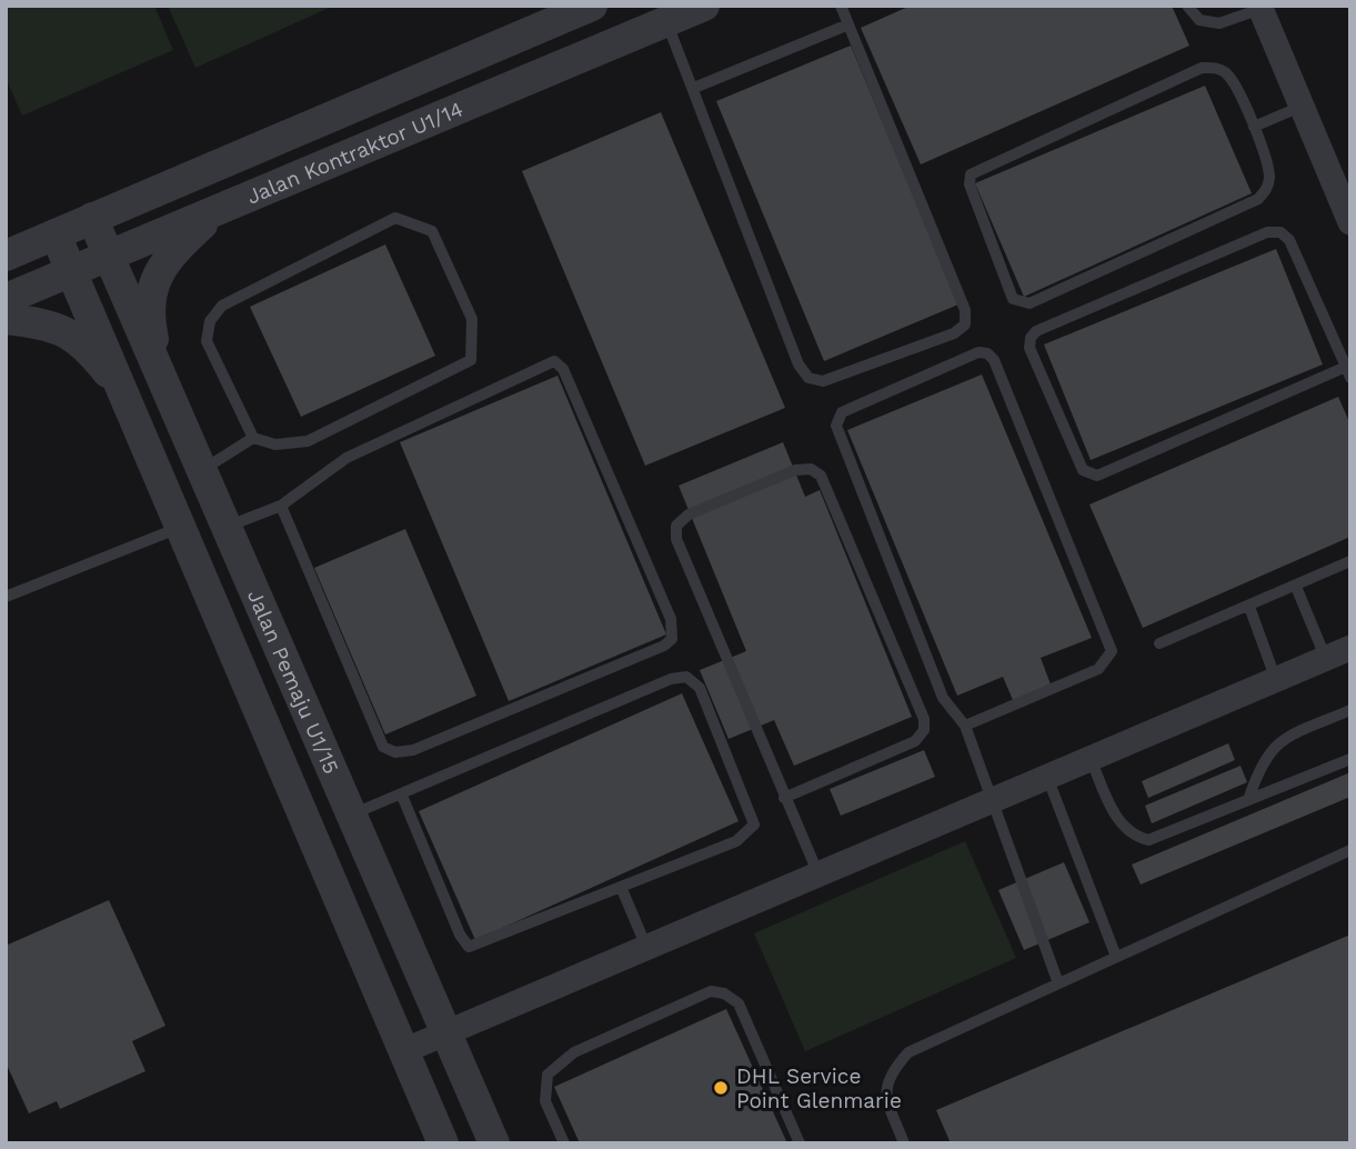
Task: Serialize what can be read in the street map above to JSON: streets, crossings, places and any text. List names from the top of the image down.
{
  "streets": {
    "street": ["Jalan Kontraktor U1/14", "Jalan Pemaju U1/15"]
  },
  "crossings": [
    ["Jalan Kontraktor U1/14", "Jalan Pemaju U1/15"]
  ],
  "places": ["DHL Service Point Glenmarie"]
}
